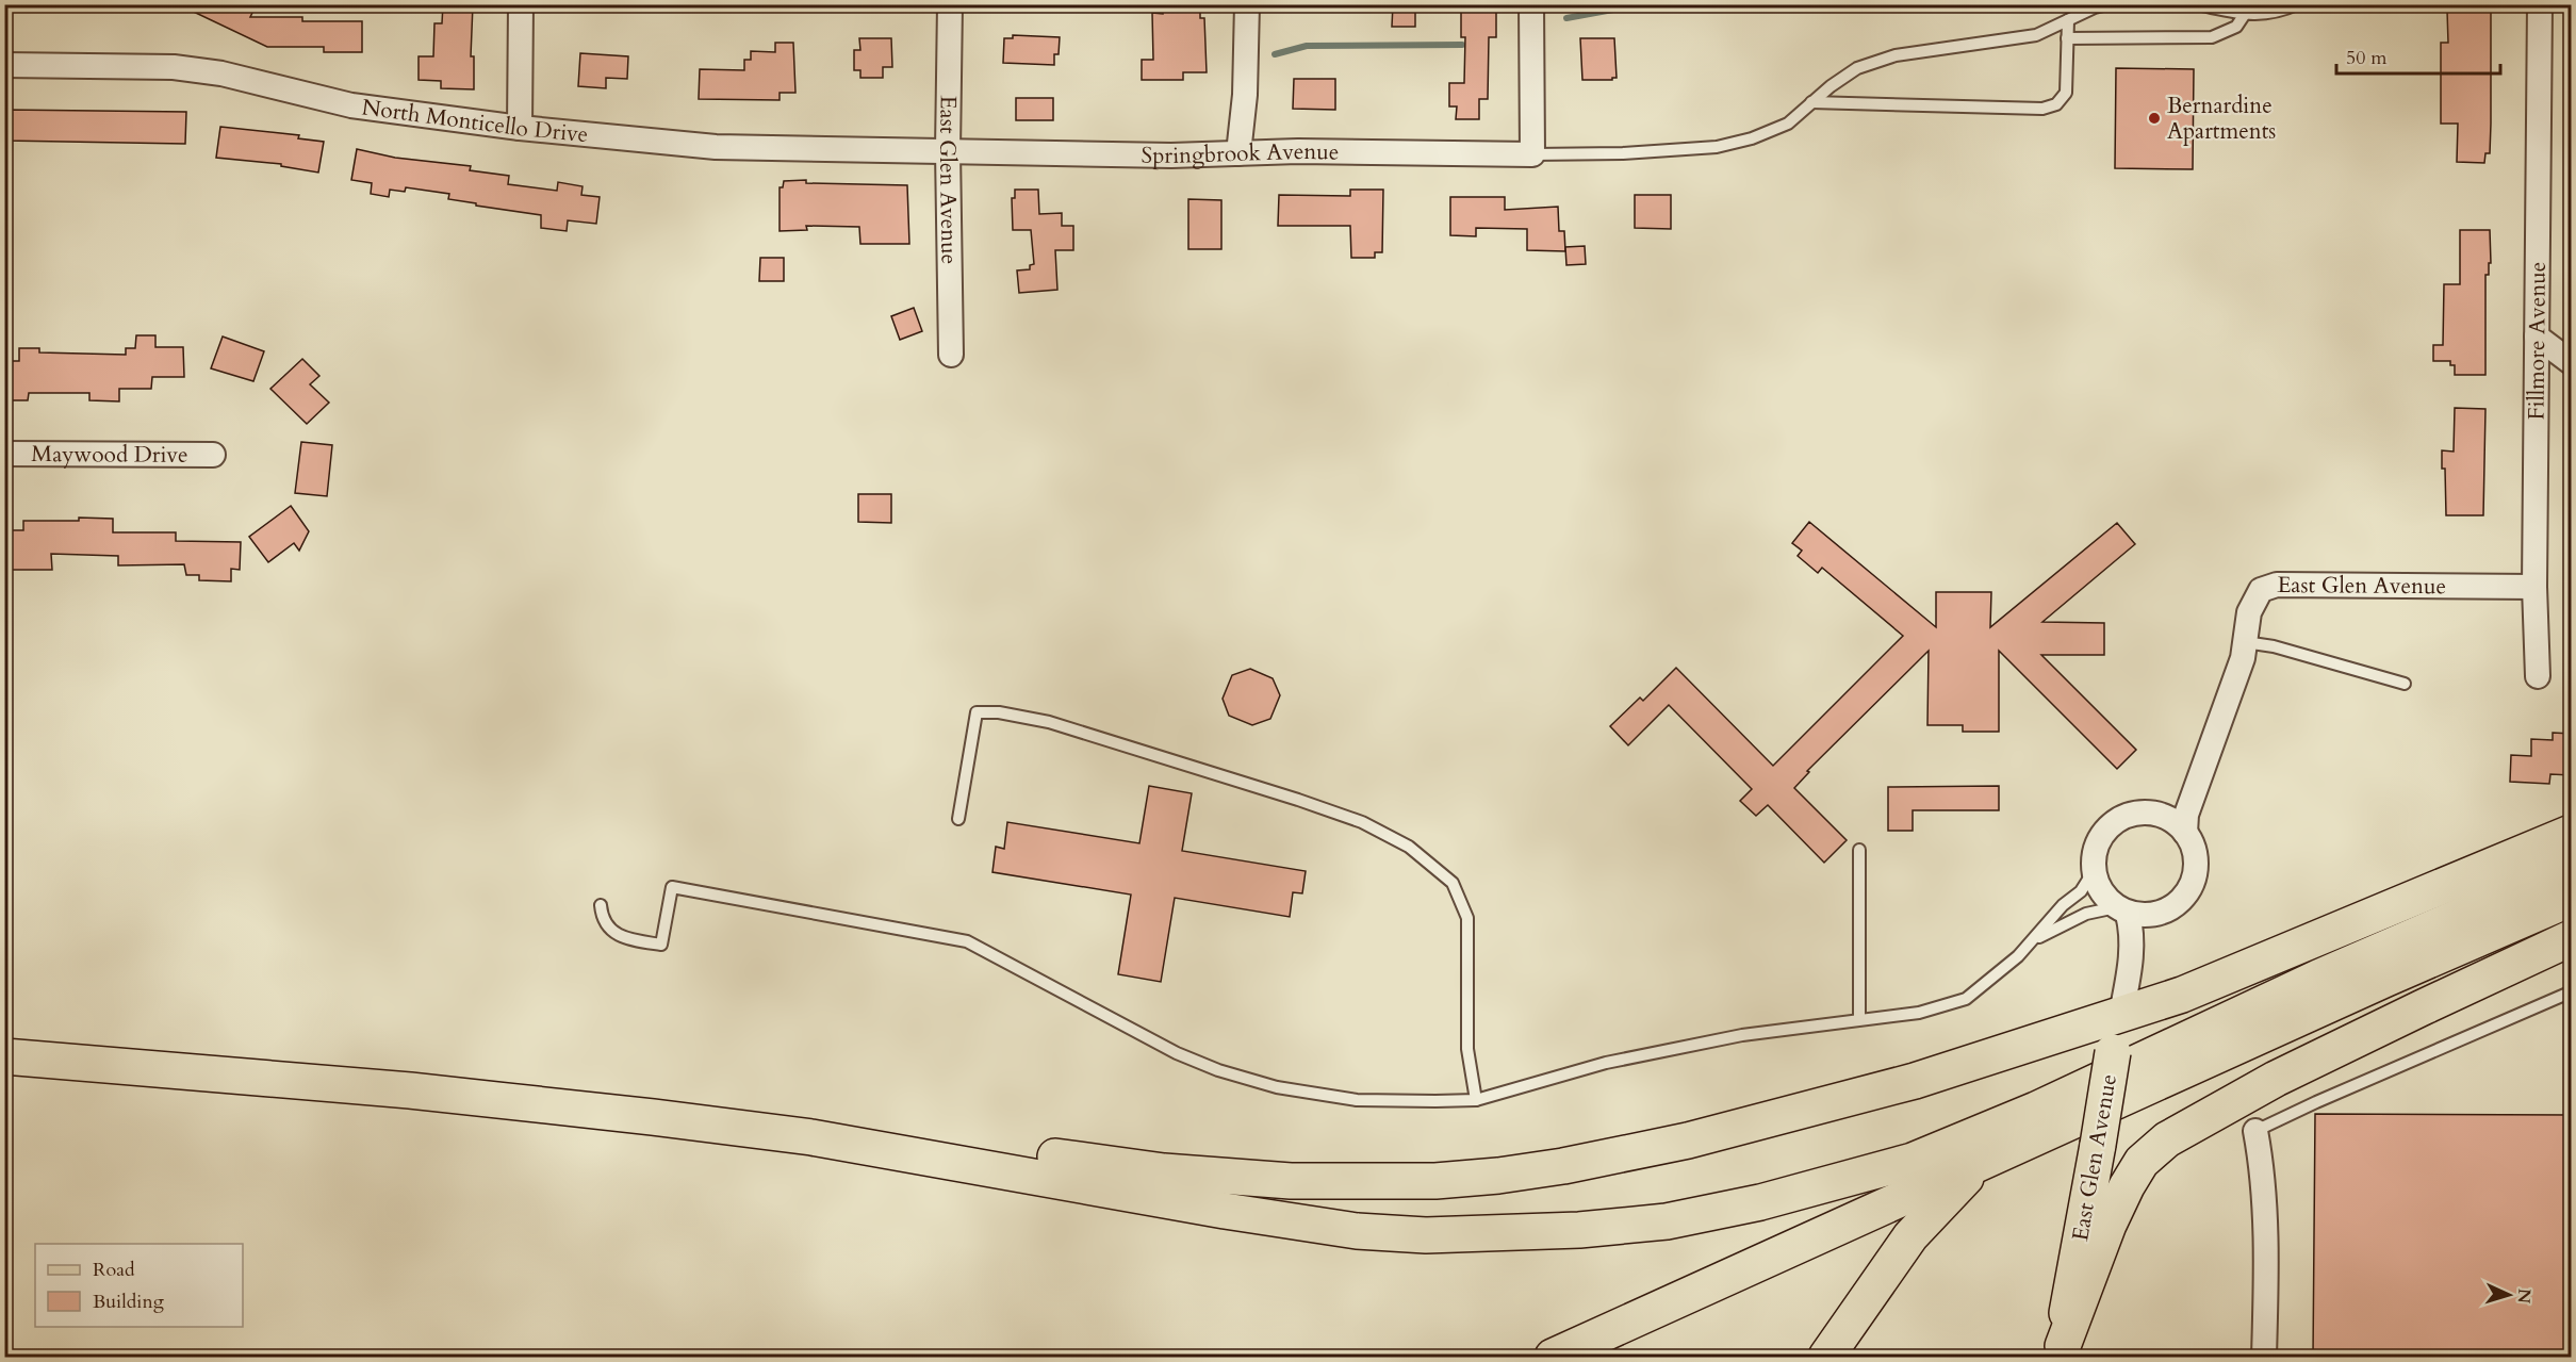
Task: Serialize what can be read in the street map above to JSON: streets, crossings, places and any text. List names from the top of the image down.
{
  "streets": {
    "main road": ["East Glen Avenue"],
    "street": [
      "North Monticello Drive",
      "Springbrook Avenue",
      "Fillmore Avenue",
      "Maywood Drive"
    ]
  },
  "crossings": [
    ["North Monticello Drive", "Springbrook Avenue"],
    ["North Monticello Drive", "East Glen Avenue"],
    ["Springbrook Avenue", "East Glen Avenue"],
    ["East Glen Avenue", "Fillmore Avenue"]
  ],
  "places": ["Bernardine Apartments"],
  "legend": ["Road", "Building"],
  "scale_bar": "50 m",
  "north": "right"
}
